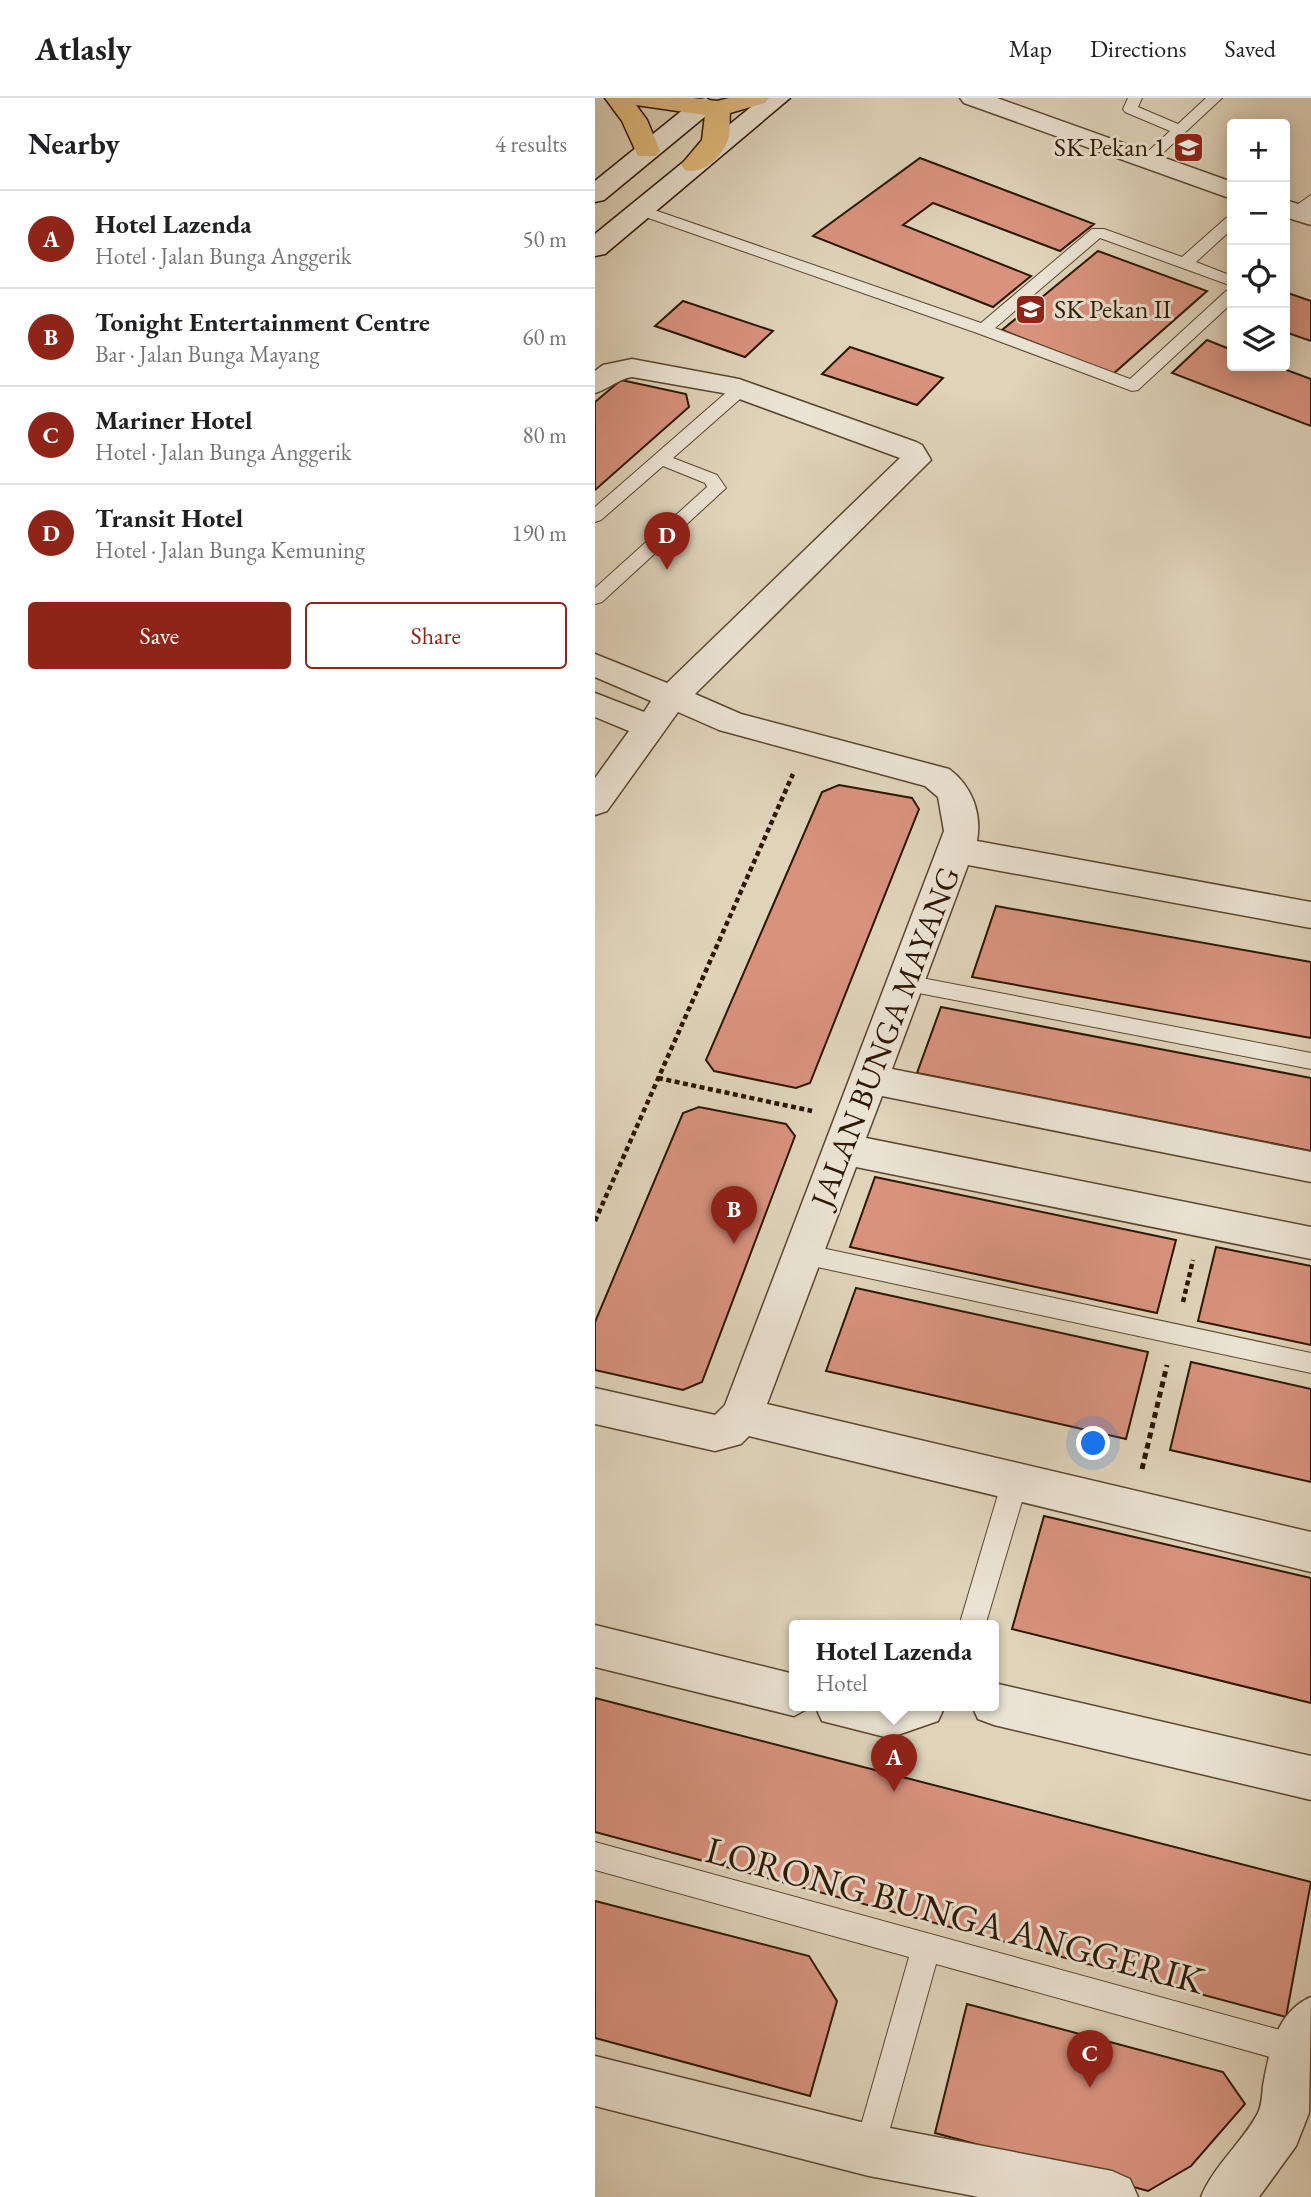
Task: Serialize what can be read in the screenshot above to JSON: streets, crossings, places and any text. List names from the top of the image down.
{
  "streets": {
    "street": ["JALAN BUNGA MAYANG"],
    "lane": ["LORONG BUNGA ANGGERIK"]
  },
  "places": {
    "school or university": ["SK Pekan 1", "SK Pekan II"]
  },
  "page": {
    "header": "Atlasly",
    "nav": ["Map", "Directions", "Saved"],
    "heading": ["Nearby", "4 results"],
    "map_buttons": ["+", "−"],
    "list": [
      {
        "mark": "A",
        "name": "Hotel Lazenda",
        "note": "Hotel · Jalan Bunga Anggerik",
        "value": "50 m"
      },
      {
        "mark": "B",
        "name": "Tonight Entertainment Centre",
        "note": "Bar · Jalan Bunga Mayang",
        "value": "60 m"
      },
      {
        "mark": "C",
        "name": "Mariner Hotel",
        "note": "Hotel · Jalan Bunga Anggerik",
        "value": "80 m"
      },
      {
        "mark": "D",
        "name": "Transit Hotel",
        "note": "Hotel · Jalan Bunga Kemuning",
        "value": "190 m"
      }
    ],
    "pins": [
      "D",
      "B",
      "A",
      "C"
    ],
    "buttons": ["Save", "Share"],
    "popup": ["Hotel Lazenda", "Hotel"]
  }
}
